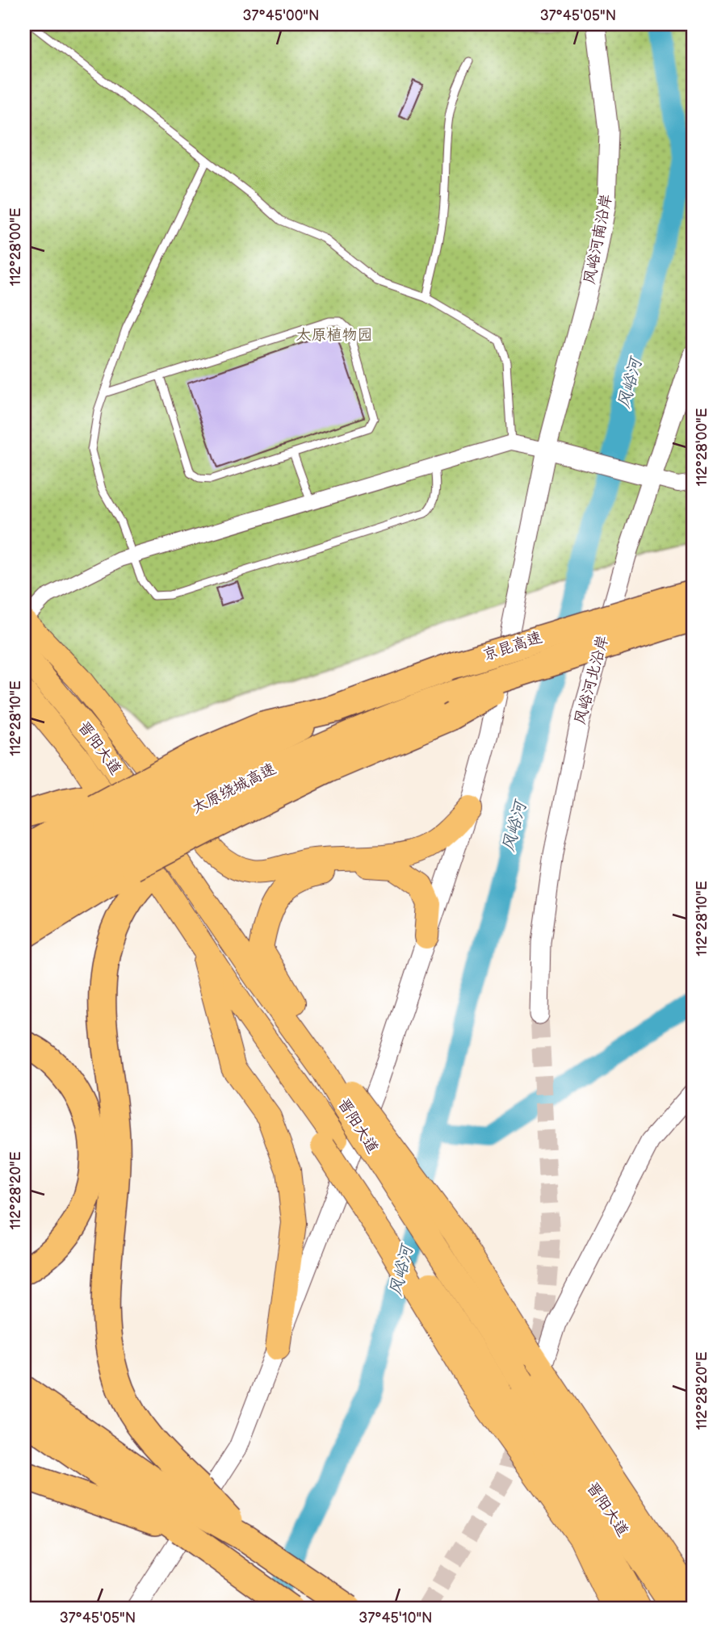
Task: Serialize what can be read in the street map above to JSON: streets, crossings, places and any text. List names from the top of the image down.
{
  "streets": {
    "highway": ["京昆高速", "晋阳大道", "太原绕城高速"],
    "street": ["风峪河南沿岸", "风峪河北沿岸"]
  },
  "crossings": [
    ["京昆高速", "太原绕城高速"]
  ],
  "water": ["风峪河"],
  "parks": ["太原植物园"],
  "coordinates": [
    "37°45'00\"N",
    "37°45'05\"N",
    "112°28'00\"E",
    "112°28'10\"E",
    "112°28'20\"E",
    "37°45'10\"N"
  ]
}
